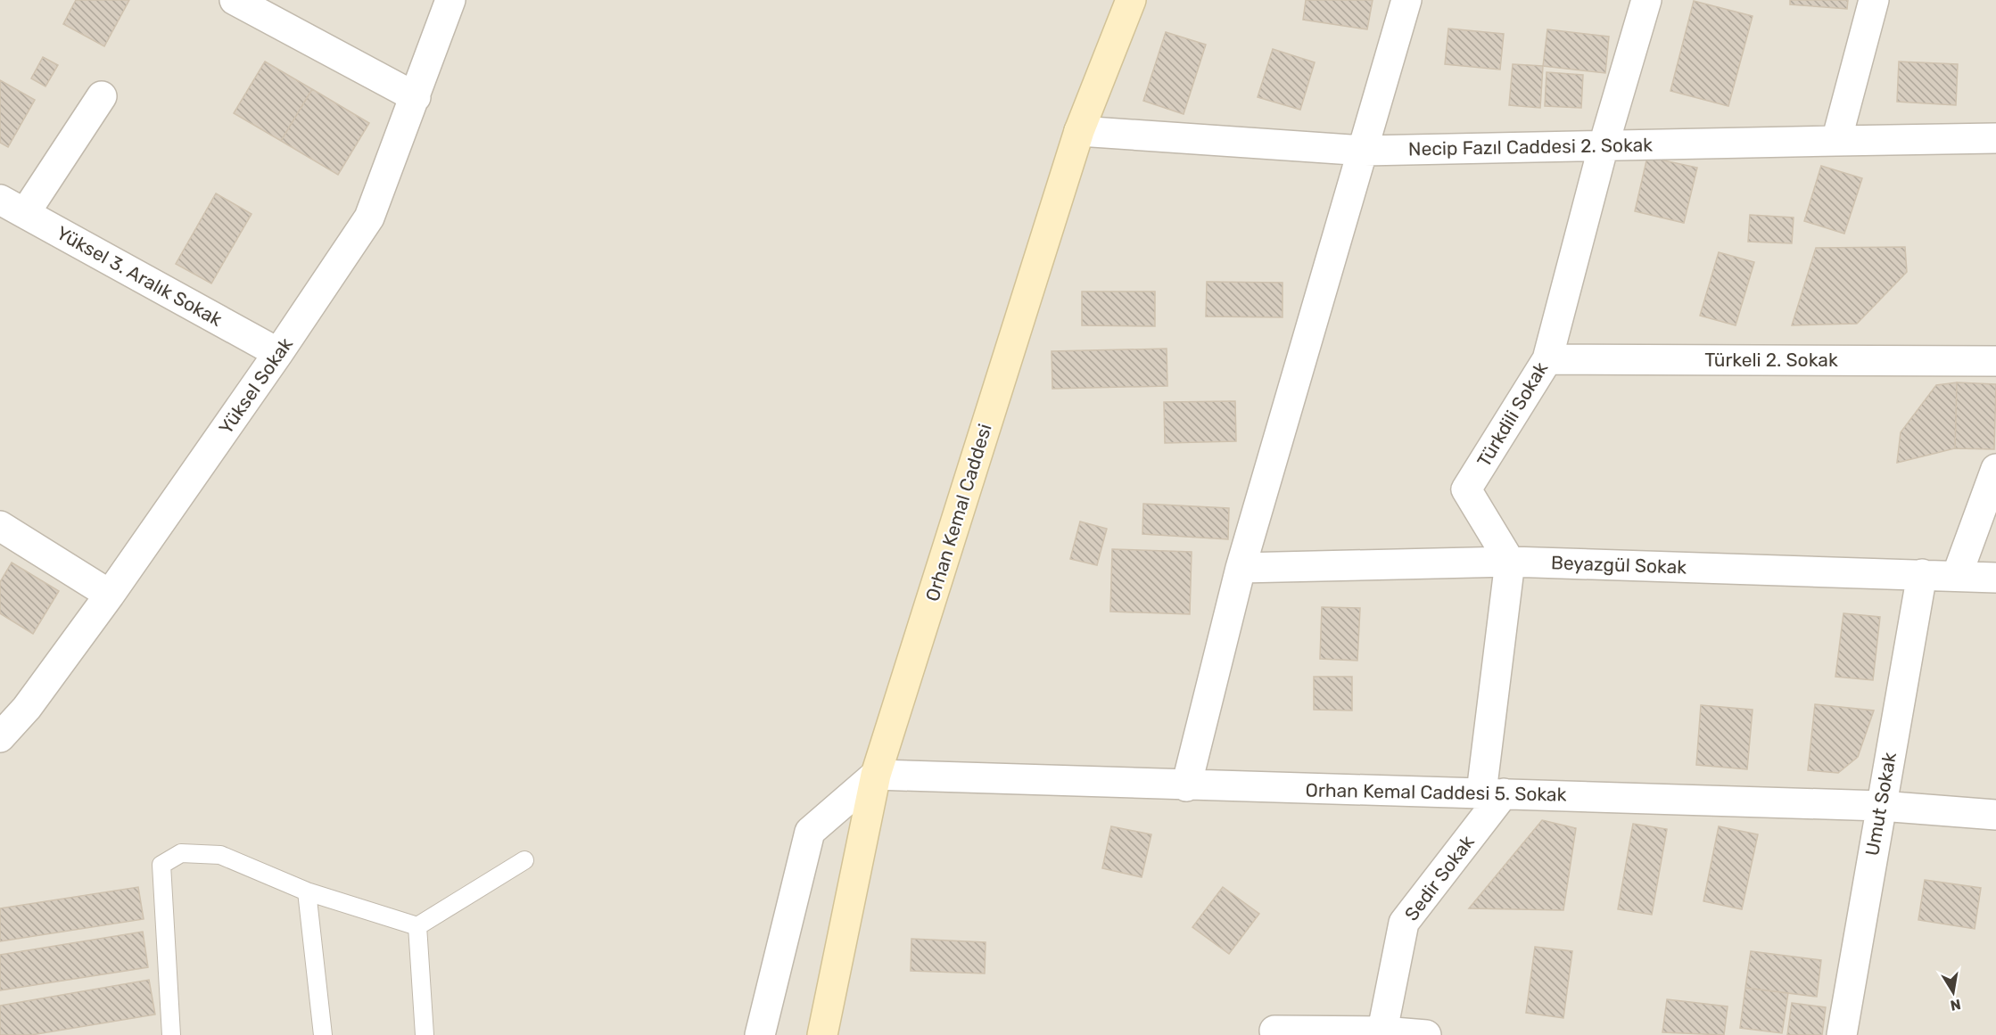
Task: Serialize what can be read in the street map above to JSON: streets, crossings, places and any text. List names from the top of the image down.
{
  "streets": {
    "street": [
      "Necip Fazıl Caddesi 2. Sokak",
      "Yüksel 3. Aralık Sokak",
      "Türkeli 2. Sokak",
      "Yüksel Sokak",
      "Türkdili Sokak",
      "Orhan Kemal Caddesi",
      "Beyazgül Sokak",
      "Orhan Kemal Caddesi 5. Sokak",
      "Umut Sokak",
      "Sedir Sokak"
    ]
  },
  "crossings": [
    ["Necip Fazıl Caddesi 2. Sokak", "Türkdili Sokak"],
    ["Necip Fazıl Caddesi 2. Sokak", "Orhan Kemal Caddesi"],
    ["Yüksel 3. Aralık Sokak", "Yüksel Sokak"],
    ["Türkeli 2. Sokak", "Türkdili Sokak"],
    ["Türkdili Sokak", "Beyazgül Sokak"],
    ["Orhan Kemal Caddesi", "Orhan Kemal Caddesi 5. Sokak"],
    ["Beyazgül Sokak", "Umut Sokak"],
    ["Orhan Kemal Caddesi 5. Sokak", "Umut Sokak"],
    ["Orhan Kemal Caddesi 5. Sokak", "Sedir Sokak"]
  ],
  "north": "bottom"
}
